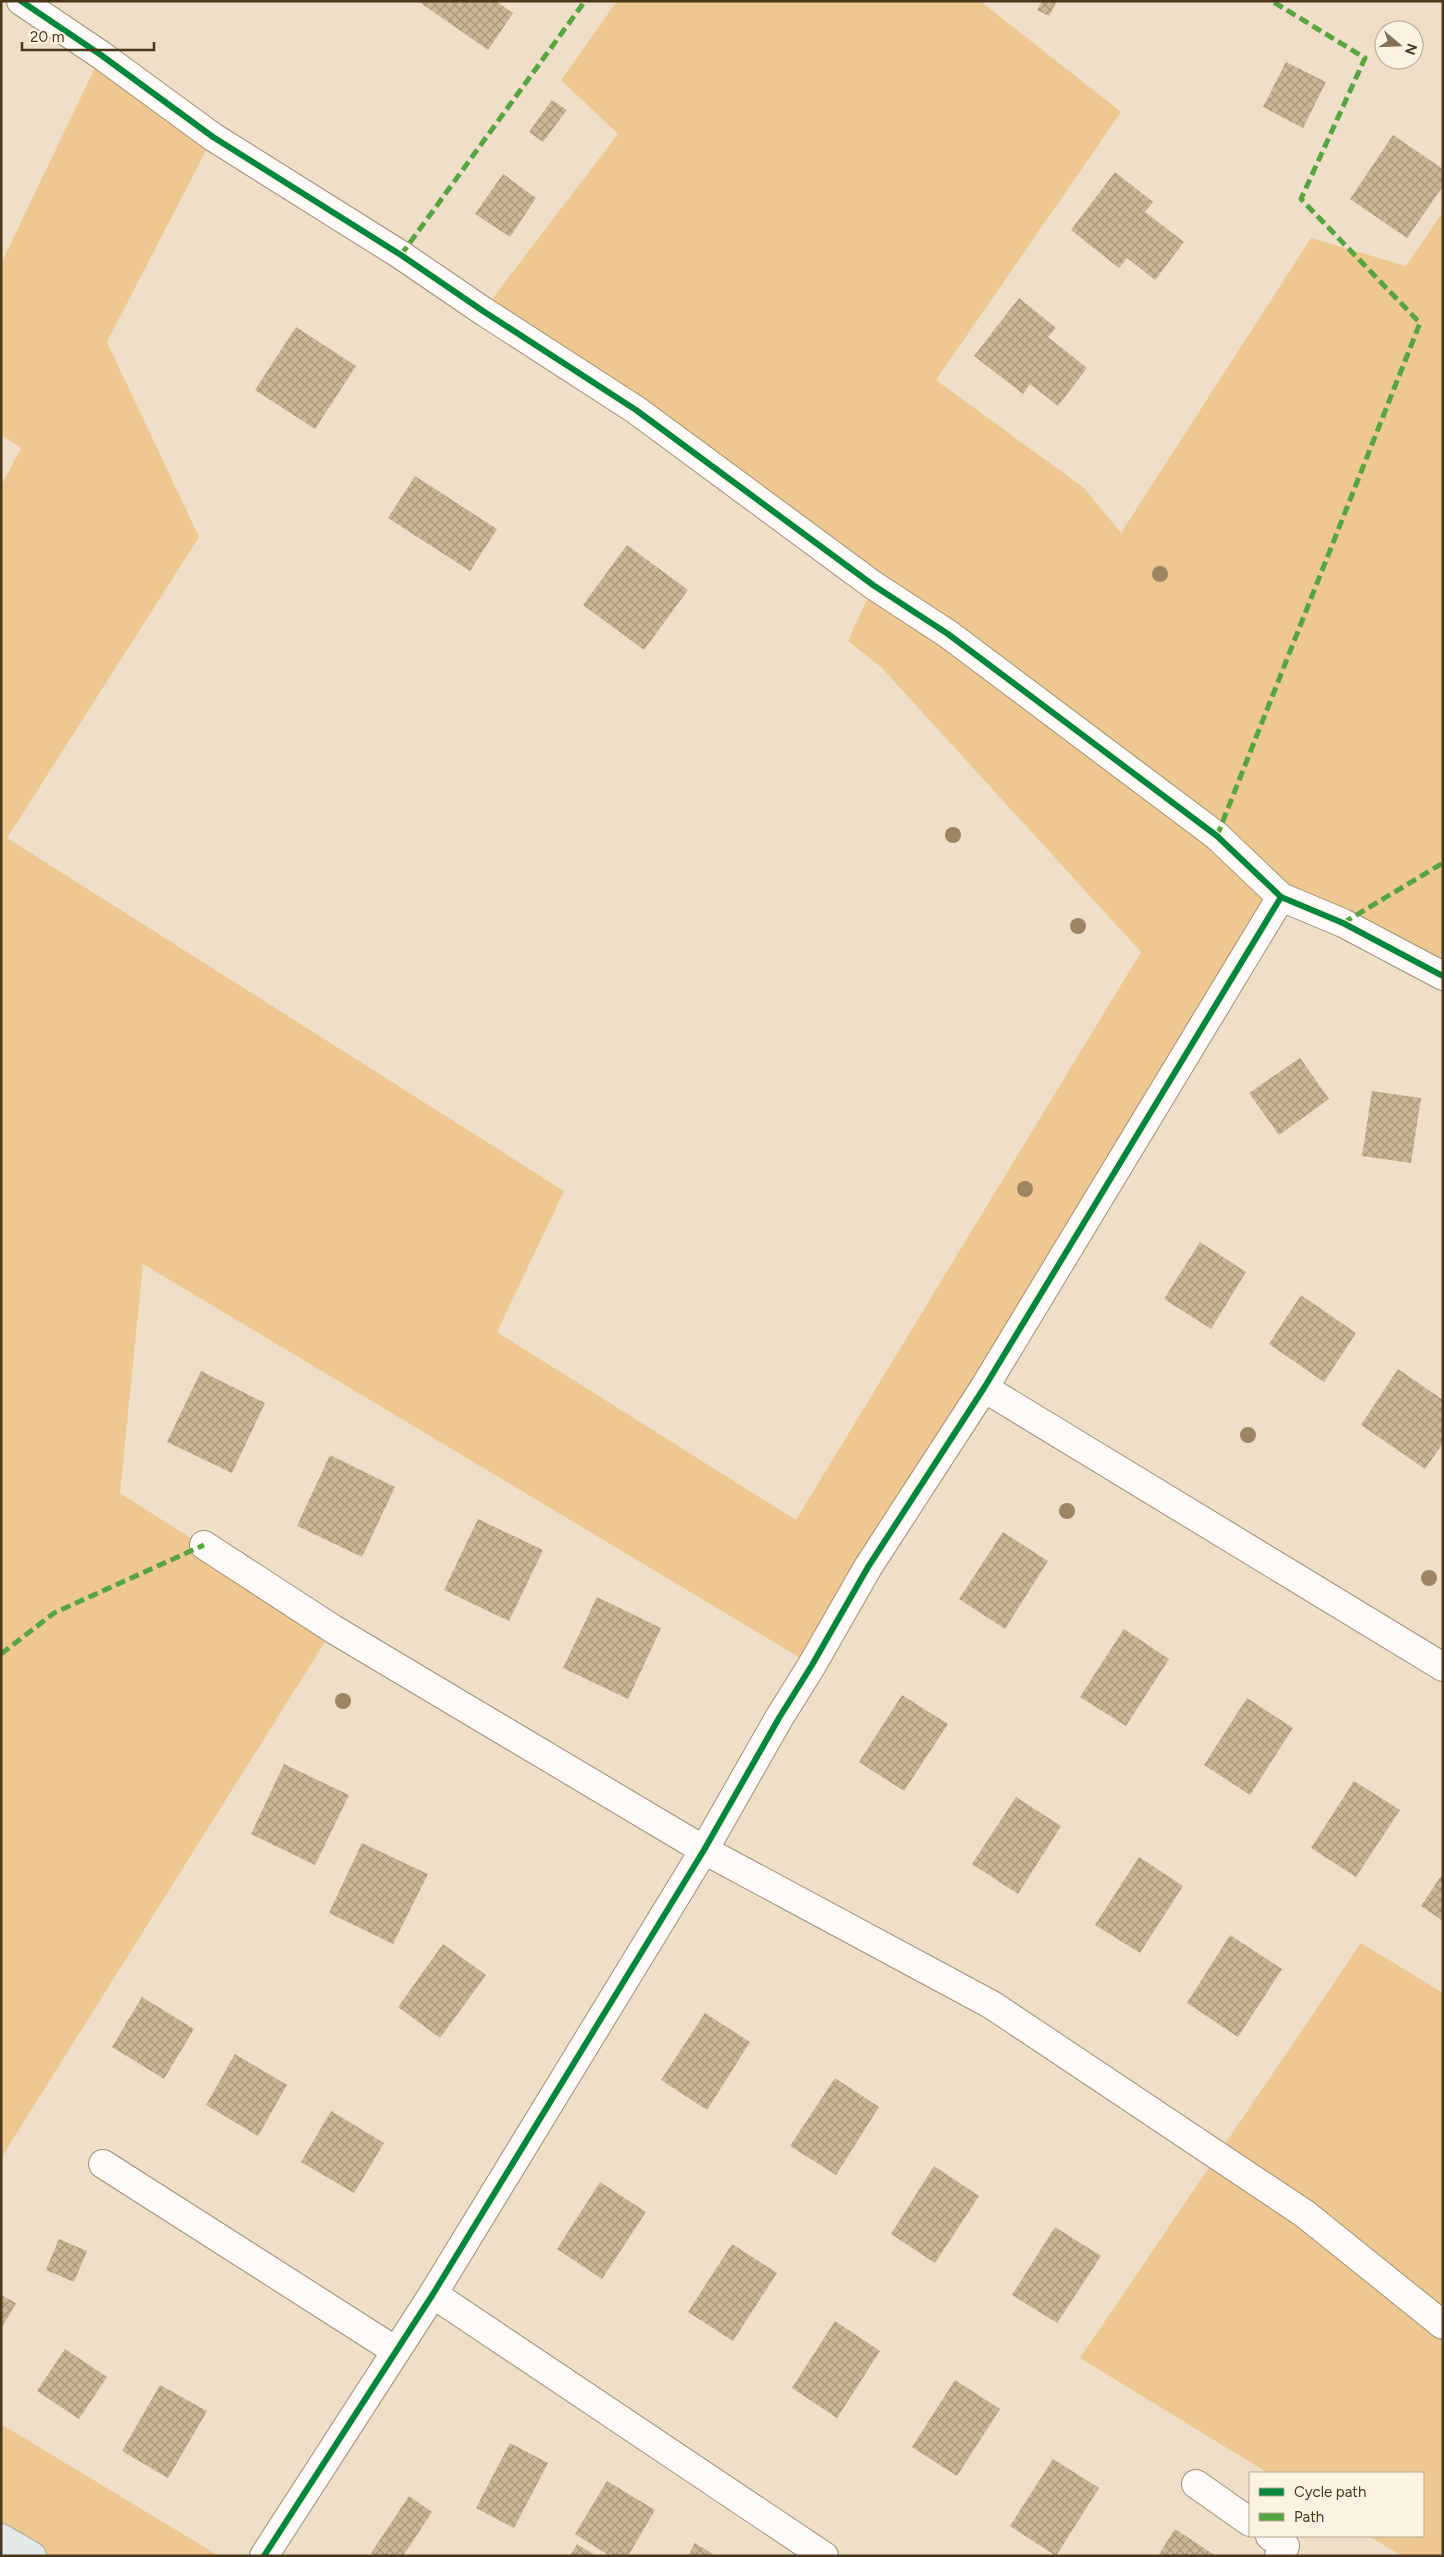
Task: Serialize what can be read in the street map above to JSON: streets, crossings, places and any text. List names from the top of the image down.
{
  "legend": ["Cycle path", "Path"],
  "scale_bar": "20 m",
  "north": "right"
}
